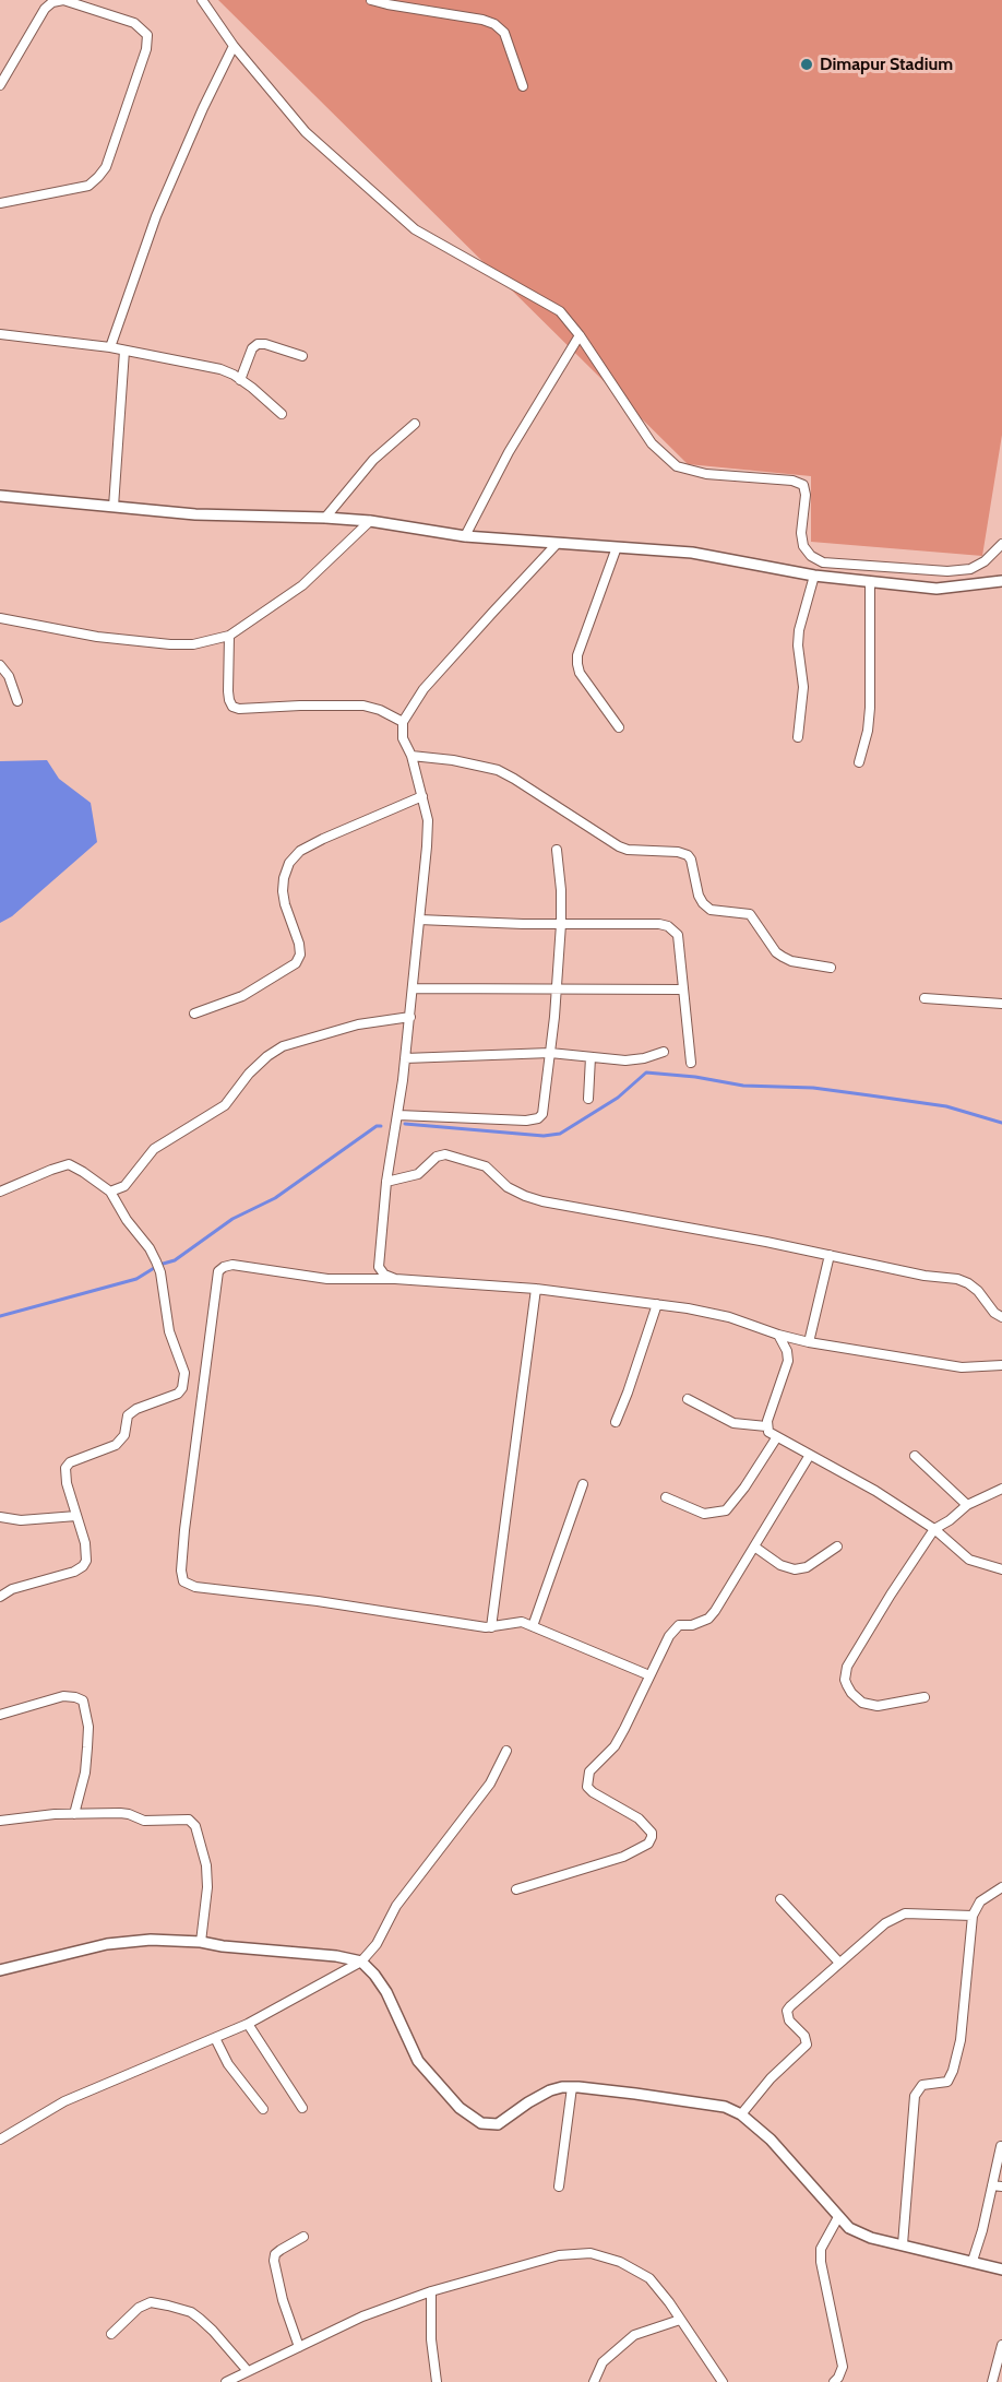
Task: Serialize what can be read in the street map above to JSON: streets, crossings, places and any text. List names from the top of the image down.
{
  "places": ["Dimapur Stadium"]
}
